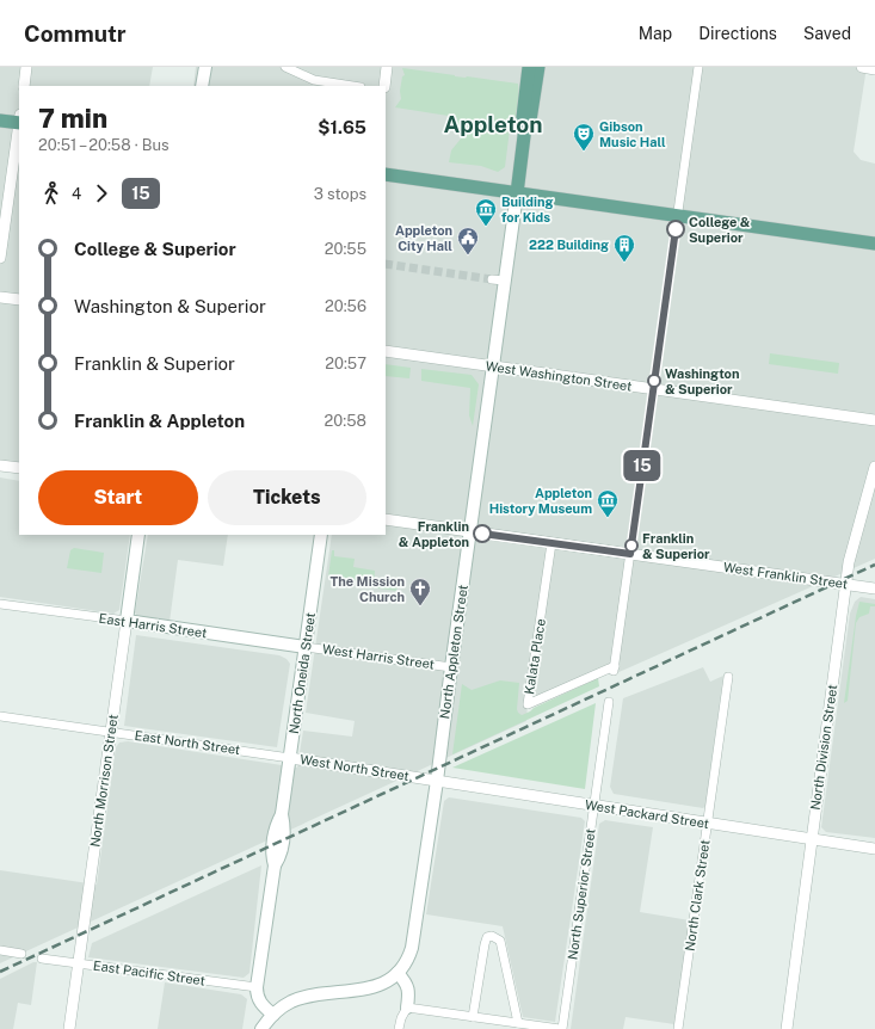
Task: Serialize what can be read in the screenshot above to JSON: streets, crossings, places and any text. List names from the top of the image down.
{
  "streets": {
    "main road": [
      "East Harris Street",
      "North Appleton Street",
      "North Oneida Street",
      "North Morrison Street"
    ],
    "street": [
      "West Washington Street",
      "West Franklin Street",
      "West Harris Street",
      "Kalata Place",
      "East North Street",
      "North Division Street",
      "West North Street",
      "West Packard Street",
      "North Superior Street",
      "North Clark Street",
      "East Pacific Street"
    ]
  },
  "crossings": [
    ["West Washington Street", "North Appleton Street"],
    ["West Franklin Street", "North Appleton Street"],
    ["West Franklin Street", "Kalata Place"],
    ["West Franklin Street", "North Division Street"],
    ["East Harris Street", "West Harris Street"],
    ["East Harris Street", "North Oneida Street"],
    ["East Harris Street", "North Morrison Street"],
    ["North Appleton Street", "West Harris Street"],
    ["North Appleton Street", "West Packard Street"],
    ["West Harris Street", "North Oneida Street"],
    ["North Oneida Street", "East North Street"],
    ["North Oneida Street", "West North Street"],
    ["North Oneida Street", "East Pacific Street"],
    ["East North Street", "West North Street"],
    ["East North Street", "North Morrison Street"],
    ["North Division Street", "West Packard Street"],
    ["West North Street", "West Packard Street"],
    ["North Morrison Street", "East Pacific Street"],
    ["West Packard Street", "North Superior Street"],
    ["West Packard Street", "North Clark Street"]
  ],
  "districts": ["Appleton"],
  "places": {
    "theatre": ["Gibson Music Hall"],
    "museum": ["Building for Kids", "Appleton History Museum"],
    "other": [
      "College & Superior",
      "Washington & Superior",
      "Franklin & Appleton",
      "Franklin & Superior"
    ],
    "public building": ["Appleton City Hall"],
    "building": ["222 Building"],
    "church": ["The Mission Church"]
  },
  "lines": ["bus line 15"],
  "page": {
    "header": "Commutr",
    "nav": ["Map", "Directions", "Saved"],
    "on_map": "15",
    "heading": ["7 min", "20:51 – 20:58 · Bus", "$1.65"],
    "legs": ["4", "15", "3 stops"],
    "list": [
      {
        "name": "College & Superior",
        "value": "20:55"
      },
      {
        "name": "Washington & Superior",
        "value": "20:56"
      },
      {
        "name": "Franklin & Superior",
        "value": "20:57"
      },
      {
        "name": "Franklin & Appleton",
        "value": "20:58"
      }
    ],
    "buttons": ["Start", "Tickets"]
  }
}
